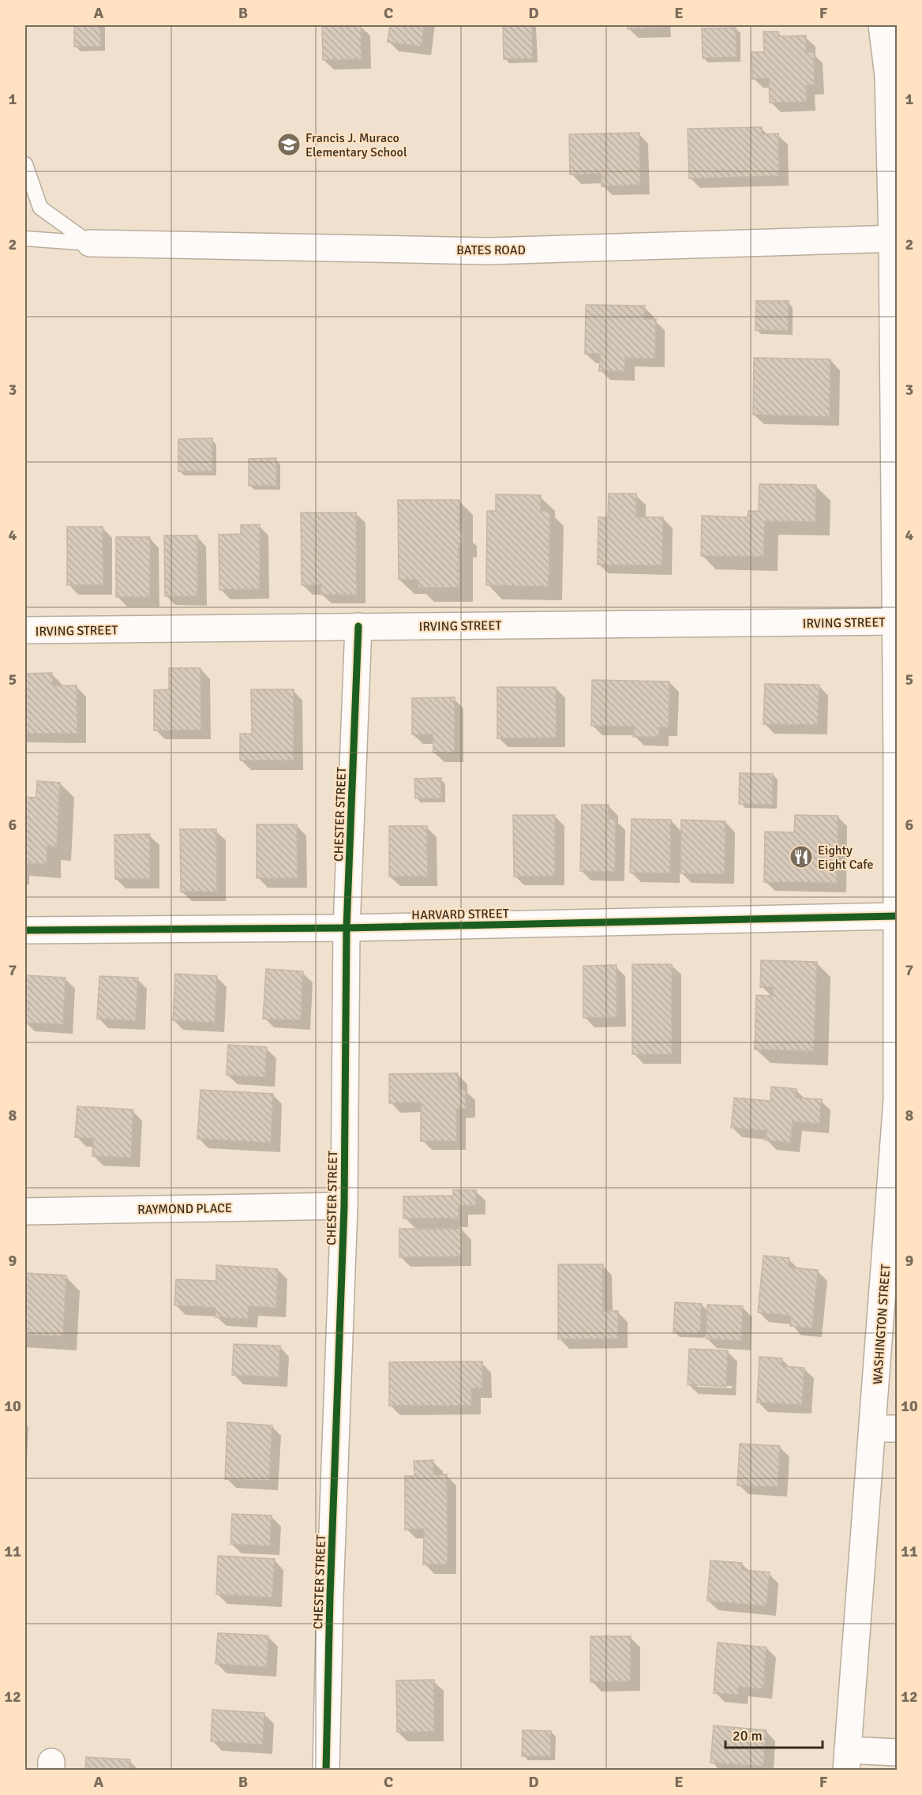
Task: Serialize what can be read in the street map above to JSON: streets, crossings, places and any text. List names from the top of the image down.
{
  "streets": {
    "street": [
      "BATES ROAD",
      "IRVING STREET",
      "CHESTER STREET",
      "HARVARD STREET",
      "RAYMOND PLACE",
      "WASHINGTON STREET"
    ]
  },
  "crossings": [
    ["BATES ROAD", "WASHINGTON STREET"],
    ["IRVING STREET", "CHESTER STREET"],
    ["IRVING STREET", "WASHINGTON STREET"],
    ["CHESTER STREET", "HARVARD STREET"],
    ["CHESTER STREET", "RAYMOND PLACE"],
    ["HARVARD STREET", "WASHINGTON STREET"]
  ],
  "places": {
    "school or university": ["Francis J. Muraco Elementary School"],
    "restaurant": ["Eighty Eight Cafe"]
  },
  "scale_bar": "20 m",
  "grid": {
    "columns": [
      "A",
      "B",
      "C",
      "D",
      "E",
      "F"
    ],
    "rows": [
      "1",
      "2",
      "3",
      "4",
      "5",
      "6",
      "7",
      "8",
      "9",
      "10",
      "11",
      "12"
    ]
  }
}
